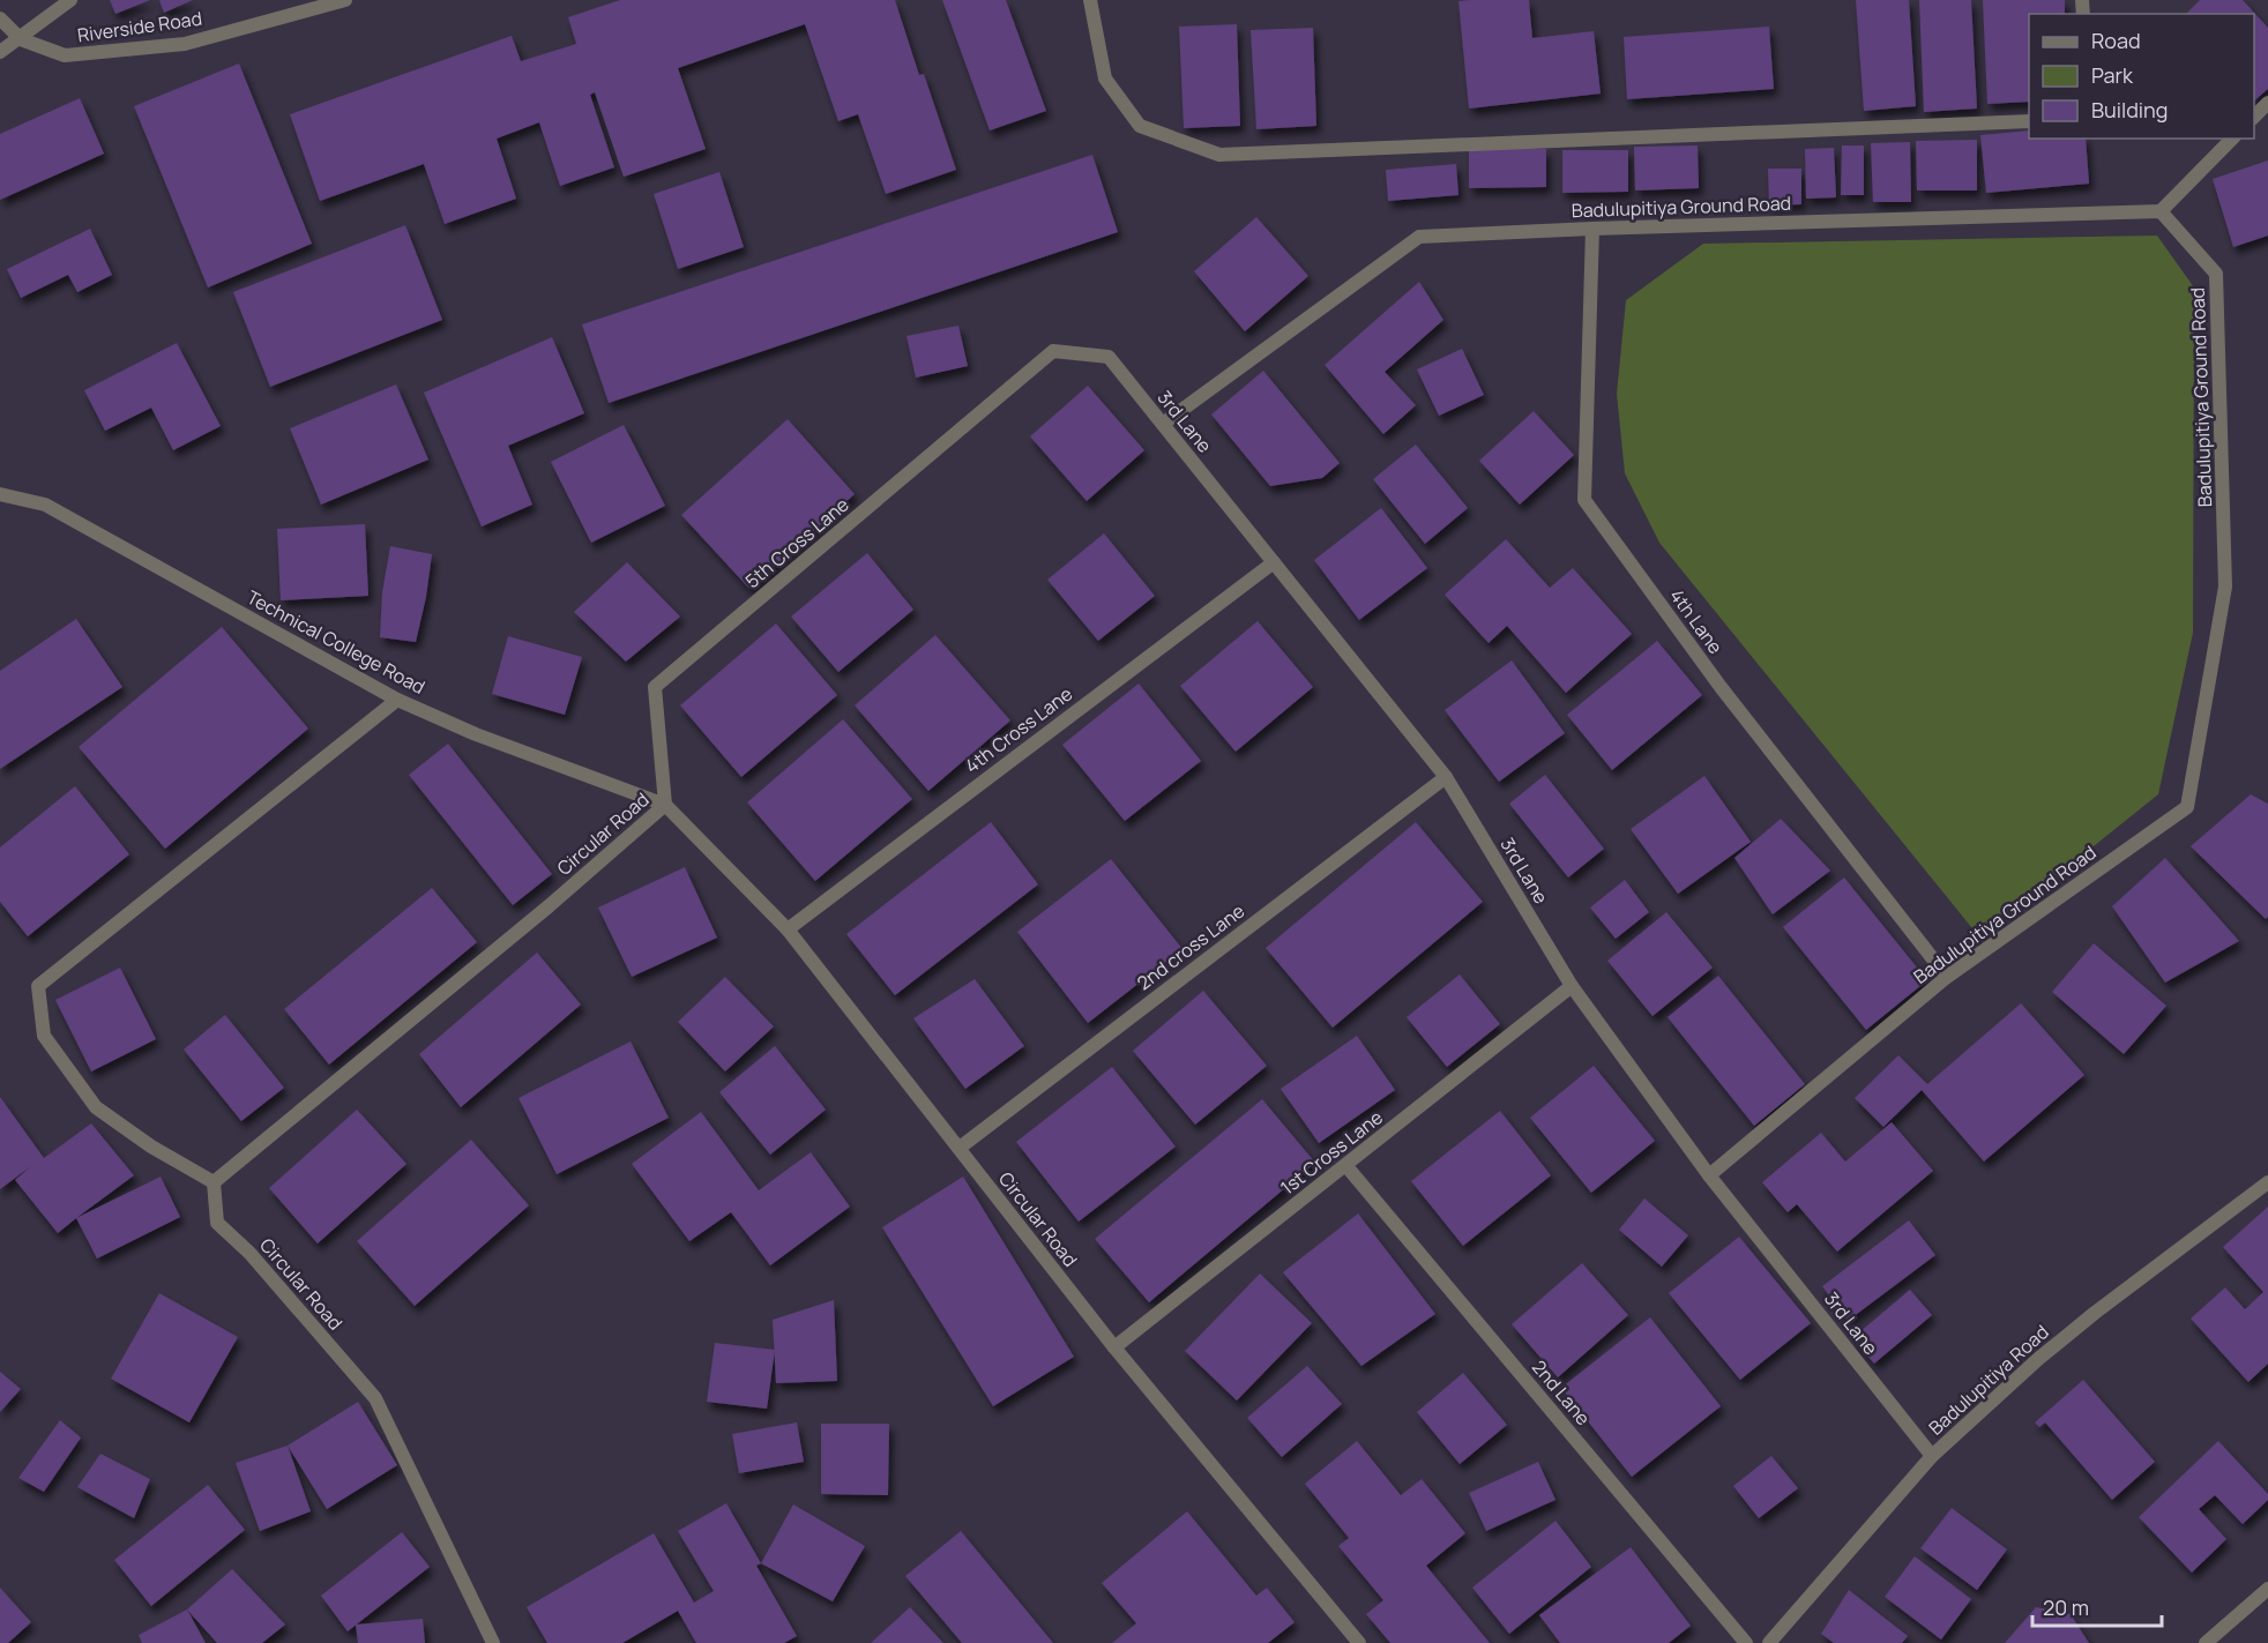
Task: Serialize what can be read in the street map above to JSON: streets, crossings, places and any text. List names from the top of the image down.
{
  "streets": {
    "street": [
      "Riverside Road",
      "Badulupitiya Ground Road",
      "3rd Lane",
      "5th Cross Lane",
      "4th Lane",
      "Technical College Road",
      "4th Cross Lane",
      "Circular Road",
      "2nd cross Lane",
      "1st Cross Lane",
      "Badulupitiya Road",
      "2nd Lane"
    ]
  },
  "crossings": [
    ["Badulupitiya Ground Road", "3rd Lane"],
    ["Badulupitiya Ground Road", "4th Lane"],
    ["3rd Lane", "5th Cross Lane"],
    ["3rd Lane", "4th Cross Lane"],
    ["3rd Lane", "2nd cross Lane"],
    ["3rd Lane", "1st Cross Lane"],
    ["3rd Lane", "Badulupitiya Road"],
    ["5th Cross Lane", "Technical College Road"],
    ["5th Cross Lane", "Circular Road"],
    ["Technical College Road", "Circular Road"],
    ["4th Cross Lane", "Circular Road"],
    ["Circular Road", "2nd cross Lane"],
    ["Circular Road", "1st Cross Lane"],
    ["1st Cross Lane", "2nd Lane"]
  ],
  "legend": ["Road", "Park", "Building"],
  "scale_bar": "20 m"
}
